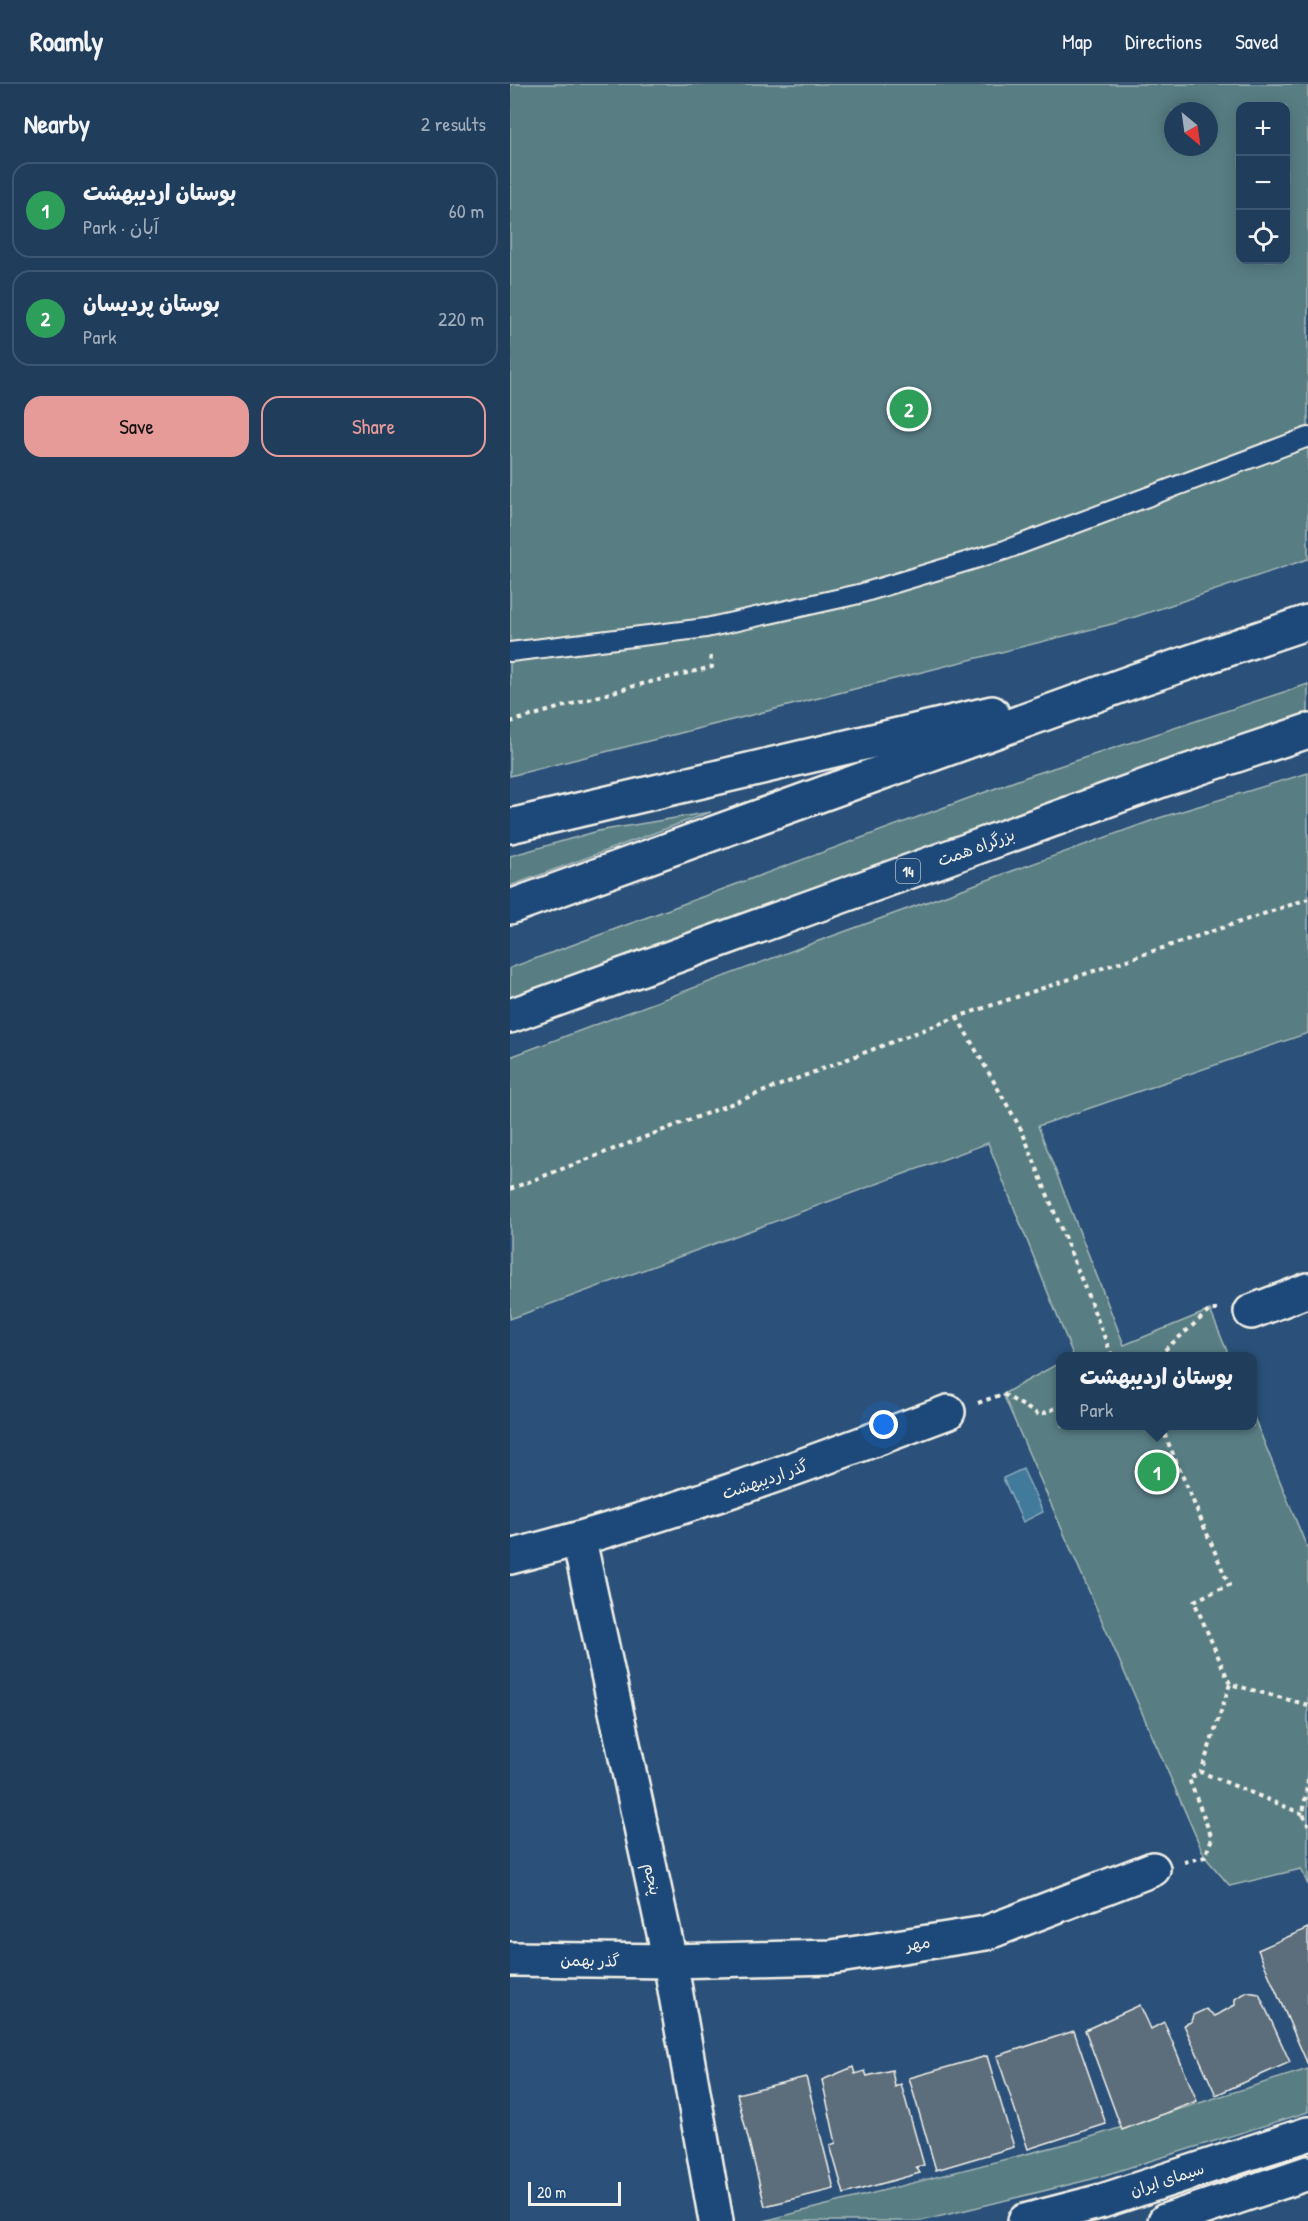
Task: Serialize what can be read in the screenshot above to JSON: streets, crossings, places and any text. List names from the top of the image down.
{
  "streets": {
    "main road": [
      "بزرگراه همت",
      "14",
      "گذر اردیبهشت",
      "پنجم",
      "مهر",
      "گذر بهمن",
      "سیمای ایران"
    ]
  },
  "crossings": [
    ["گذر اردیبهشت", "پنجم"],
    ["پنجم", "مهر"],
    ["پنجم", "گذر بهمن"],
    ["مهر", "گذر بهمن"]
  ],
  "scale_bar": "20 m",
  "north": "bottom right",
  "page": {
    "header": "Roamly",
    "nav": ["Map", "Directions", "Saved"],
    "heading": ["Nearby", "2 results"],
    "map_buttons": ["+", "−"],
    "list": [
      {
        "mark": "1",
        "name": "بوستان اردیبهشت",
        "note": "Park · آبان",
        "value": "60 m"
      },
      {
        "mark": "2",
        "name": "بوستان پردیسان",
        "note": "Park",
        "value": "220 m"
      }
    ],
    "buttons": ["Save", "Share"],
    "pins": ["2", "1"],
    "popup": ["بوستان اردیبهشت", "Park"],
    "scale": "20 m"
  }
}
